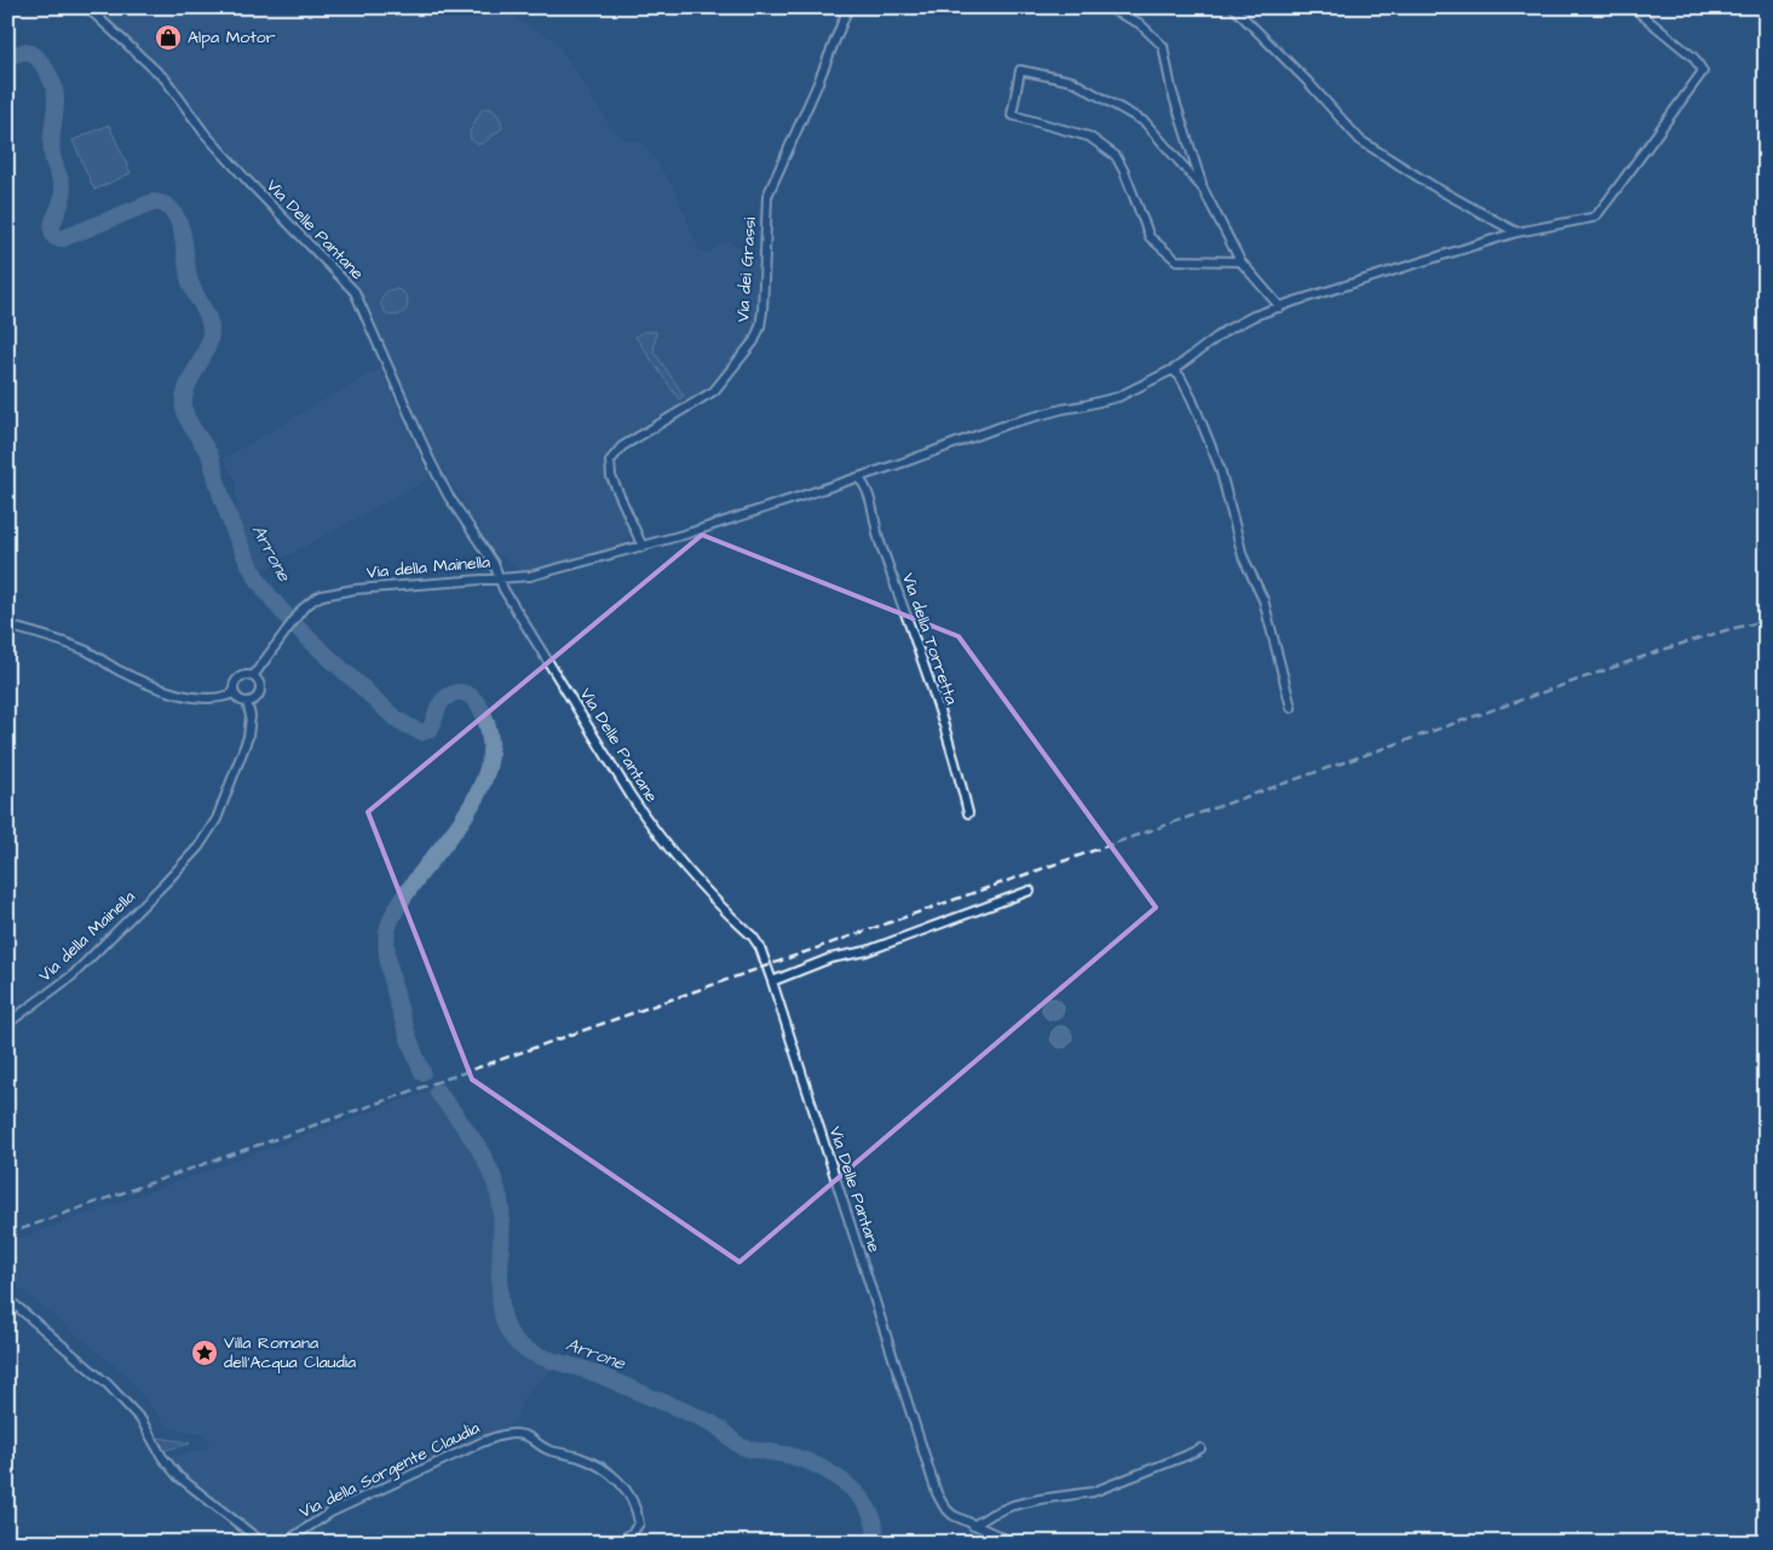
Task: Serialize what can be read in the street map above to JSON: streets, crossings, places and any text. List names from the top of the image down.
{
  "streets": {
    "street": [
      "Via Delle Pantane",
      "Via dei Grassi",
      "Via della Mainella",
      "Via della Torretta",
      "Via della Sorgente Claudia"
    ]
  },
  "crossings": [
    ["Via Delle Pantane", "Via della Mainella"],
    ["Via dei Grassi", "Via della Mainella"],
    ["Via della Mainella", "Via della Torretta"]
  ],
  "water": ["Arrone"],
  "places": {
    "shop": ["Alpa Motor"],
    "place": ["Villa Romana dell'Acqua Claudia"]
  }
}
